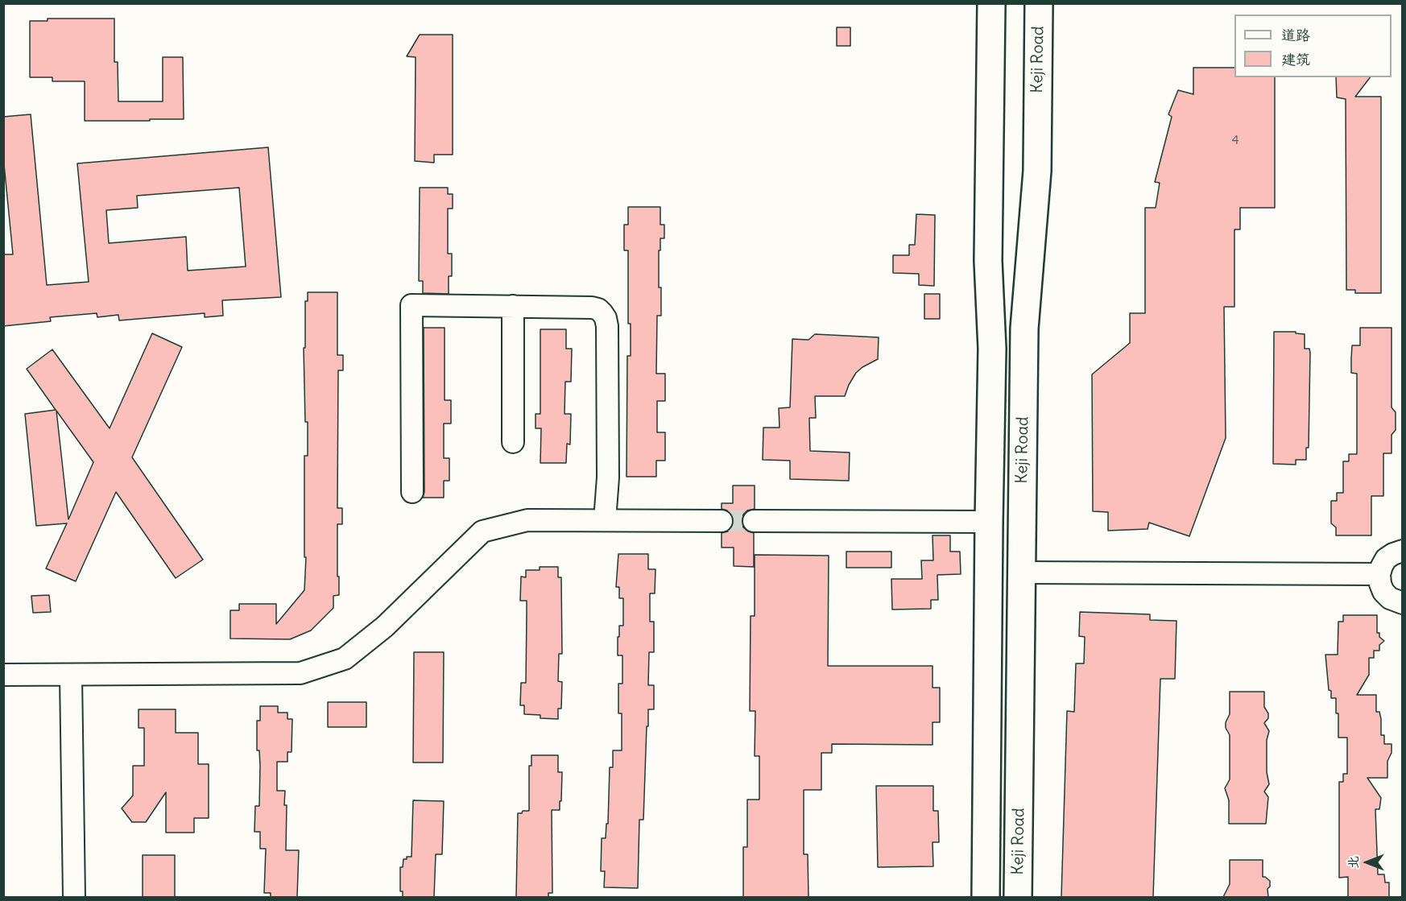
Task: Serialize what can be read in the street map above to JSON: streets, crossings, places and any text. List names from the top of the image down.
{
  "streets": {
    "main road": ["Keji Road"]
  },
  "house_numbers": ["4"],
  "legend": ["道路", "建筑"],
  "north": "left"
}
